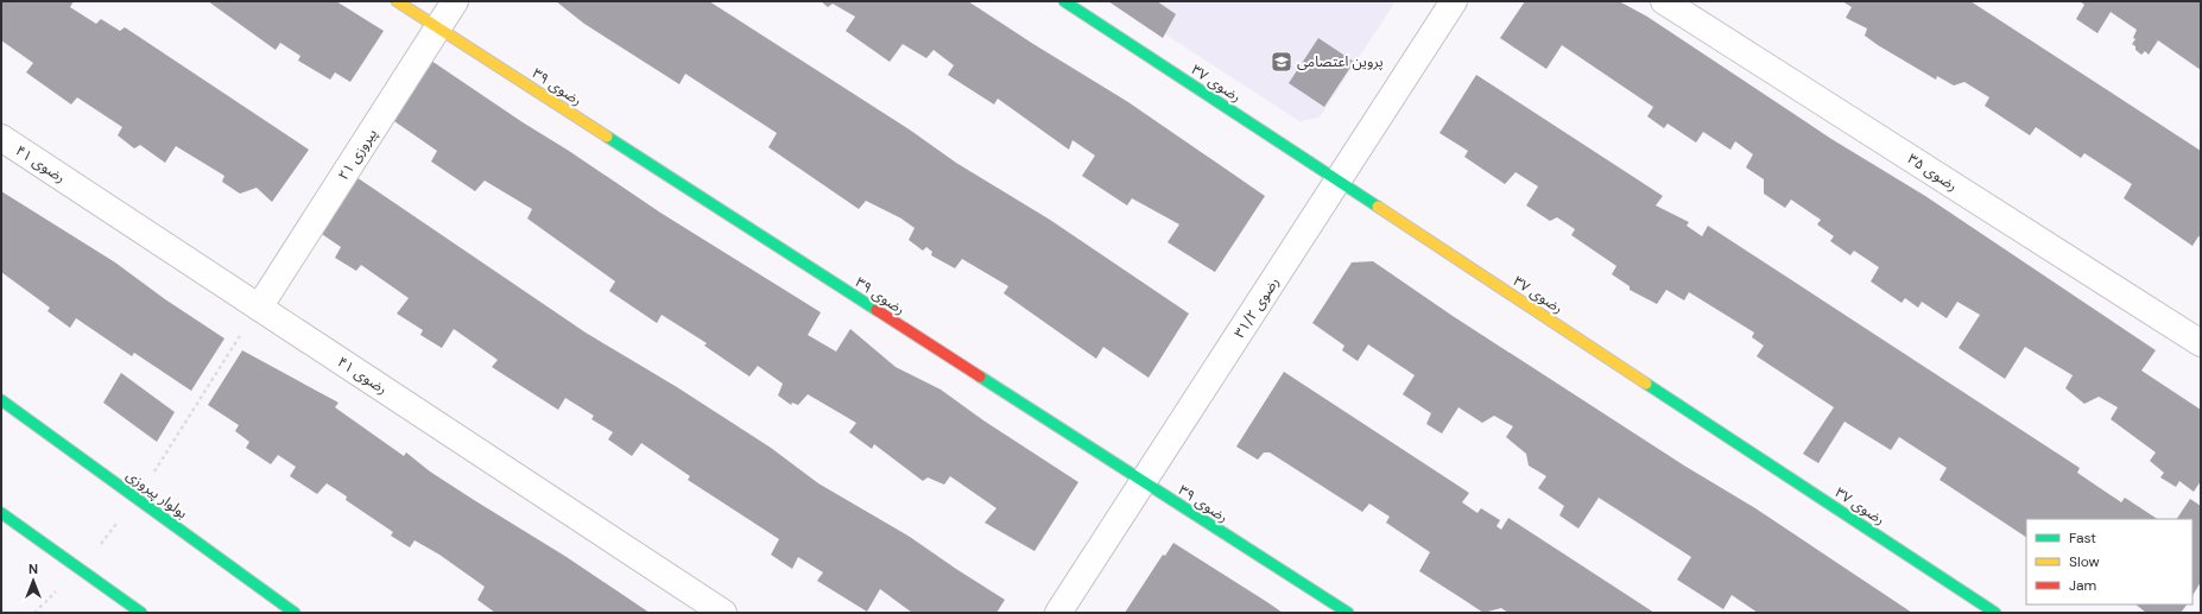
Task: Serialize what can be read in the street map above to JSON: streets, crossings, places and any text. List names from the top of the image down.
{
  "streets": {
    "street": [
      "رضوی ۳۷",
      "رضوی ۳۹",
      "پیروزی ۲۱",
      "رضوی ۴۱",
      "رضوی ۳۵",
      "رضوی ۳۱/۲",
      "بولوار پیروزی"
    ]
  },
  "crossings": [
    ["رضوی ۳۷", "رضوی ۳۱/۲"],
    ["رضوی ۳۹", "پیروزی ۲۱"],
    ["رضوی ۳۹", "رضوی ۳۱/۲"],
    ["پیروزی ۲۱", "رضوی ۴۱"]
  ],
  "places": {
    "school or university": ["پروین اعتصامی"]
  },
  "legend": ["Fast", "Slow", "Jam"],
  "north": "top"
}
